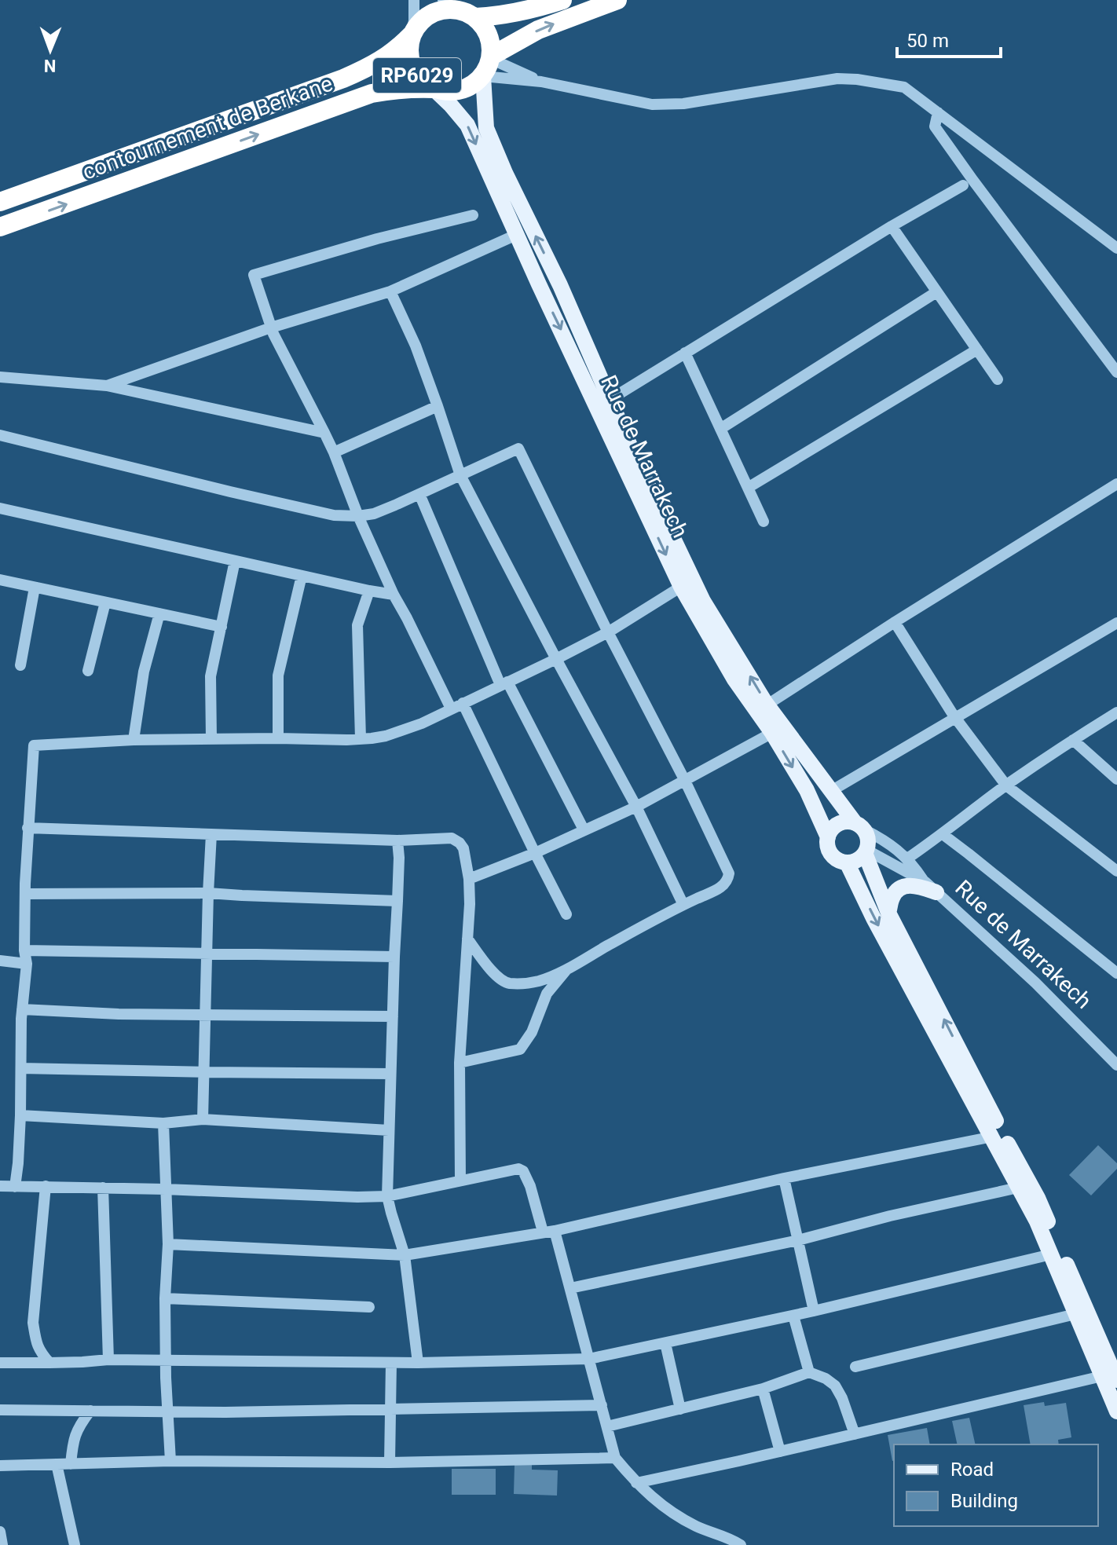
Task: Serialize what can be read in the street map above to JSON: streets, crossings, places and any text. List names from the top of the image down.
{
  "streets": {
    "highway": ["RP6029", "contournement de Berkane"],
    "main road": ["Rue de Marrakech"]
  },
  "crossings": [
    ["RP6029", "contournement de Berkane"],
    ["RP6029", "Rue de Marrakech"],
    ["contournement de Berkane", "Rue de Marrakech"]
  ],
  "legend": ["Road", "Building"],
  "scale_bar": "50 m",
  "north": "bottom"
}
